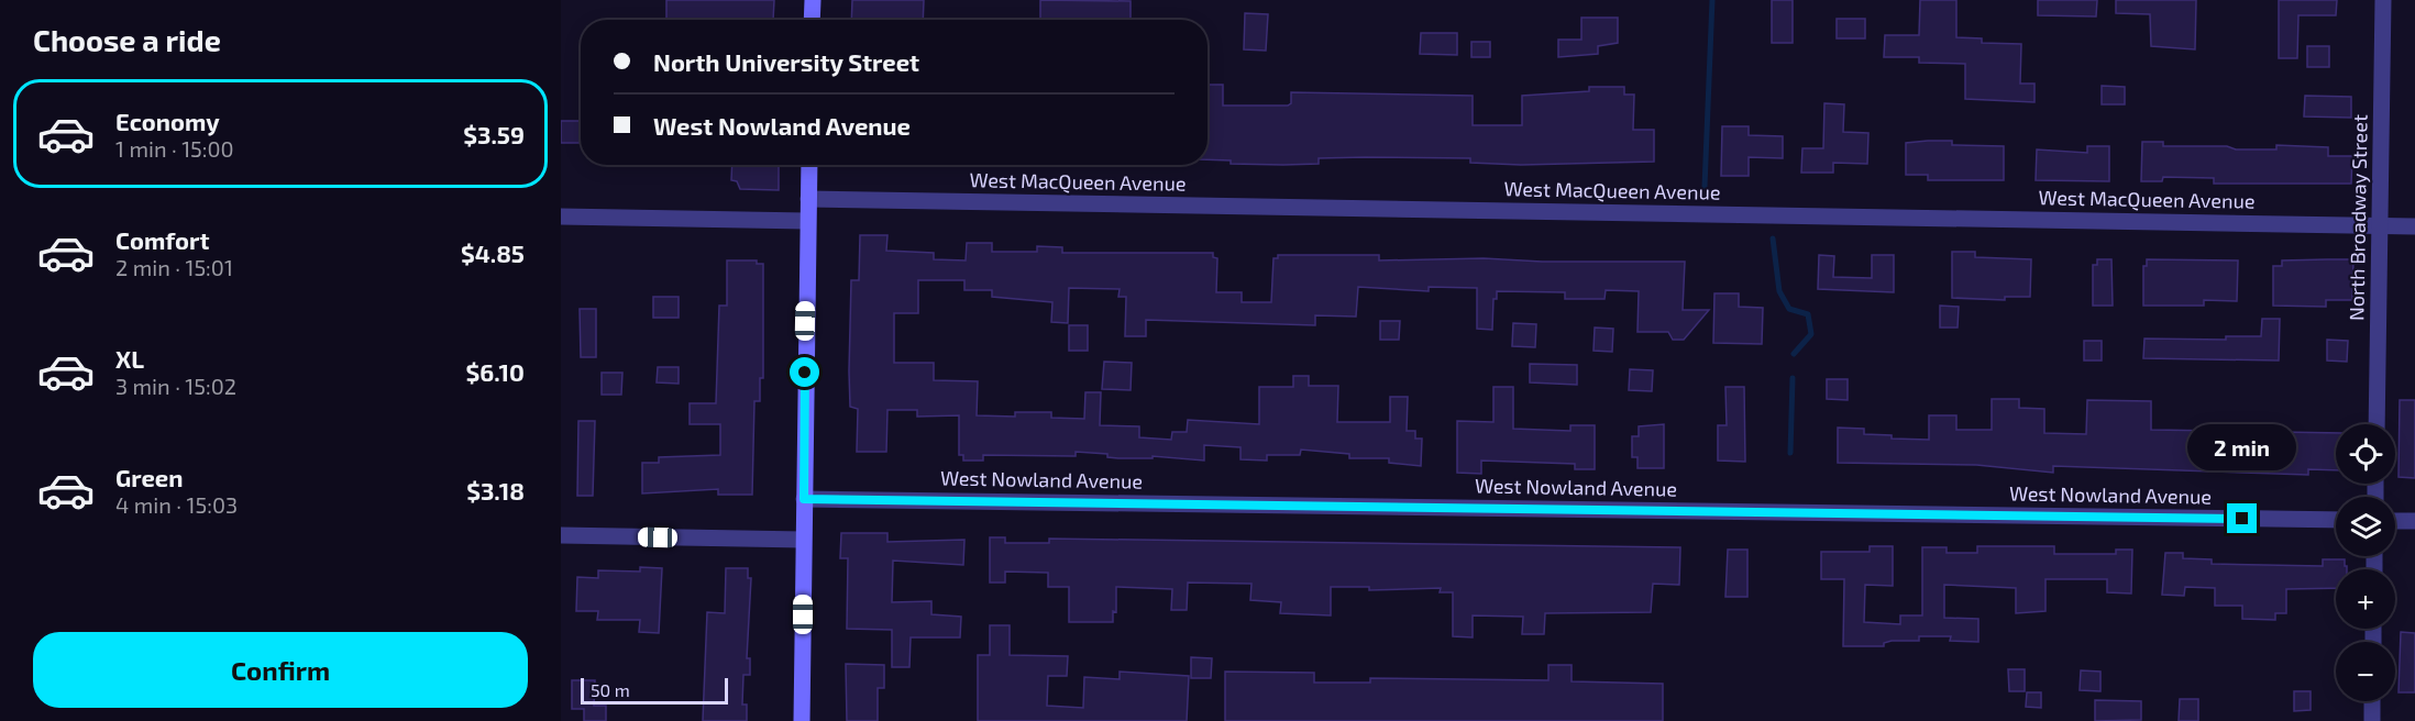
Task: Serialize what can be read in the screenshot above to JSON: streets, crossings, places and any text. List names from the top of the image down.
{
  "streets": {
    "street": ["West MacQueen Avenue", "North Broadway Street", "West Nowland Avenue"]
  },
  "crossings": [
    ["West MacQueen Avenue", "North Broadway Street"]
  ],
  "scale_bar": "50 m",
  "page": {
    "heading": "Choose a ride",
    "banner": ["North University Street", "West Nowland Avenue"],
    "list": [
      {
        "name": "Economy",
        "note": "1 min · 15:00",
        "value": "$3.59"
      },
      {
        "name": "Comfort",
        "note": "2 min · 15:01",
        "value": "$4.85"
      },
      {
        "name": "XL",
        "note": "3 min · 15:02",
        "value": "$6.10"
      },
      {
        "name": "Green",
        "note": "4 min · 15:03",
        "value": "$3.18"
      }
    ],
    "map_buttons": ["+", "−"],
    "bubble": "2 min",
    "buttons": "Confirm",
    "scale": "50 m"
  }
}
